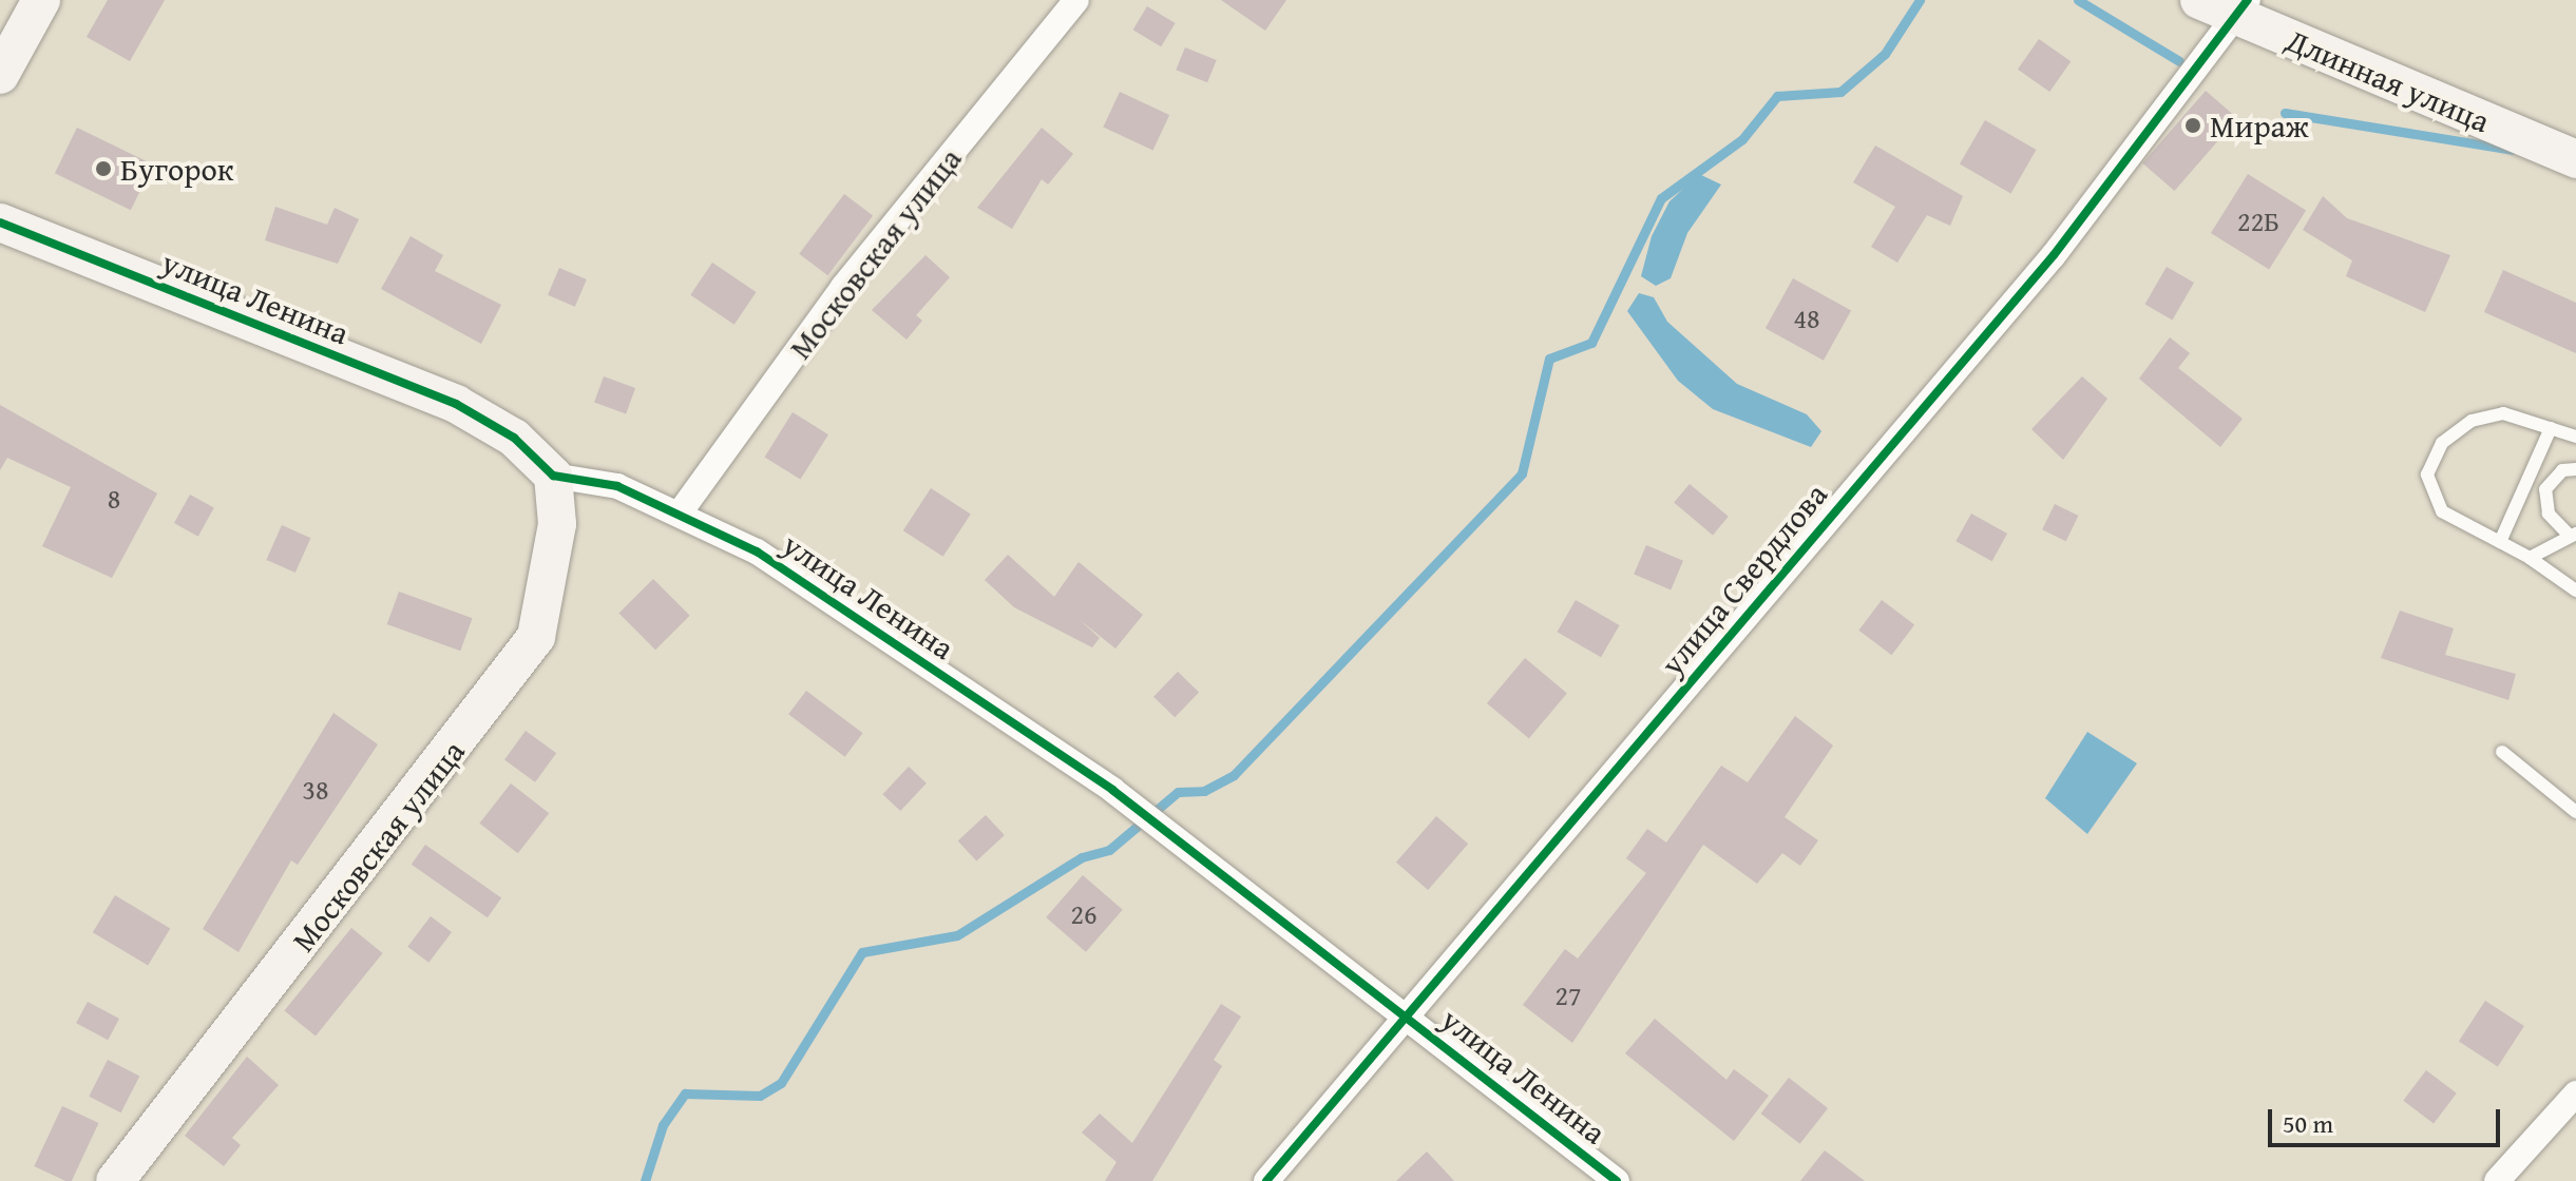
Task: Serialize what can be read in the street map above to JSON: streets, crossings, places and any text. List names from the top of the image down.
{
  "streets": {
    "street": [
      "Длинная улица",
      "Московская улица",
      "улица Ленина",
      "улица Свердлова"
    ]
  },
  "crossings": [
    ["Длинная улица", "улица Свердлова"],
    ["Московская улица", "улица Ленина"],
    ["улица Ленина", "улица Свердлова"]
  ],
  "places": ["Мираж", "Бугорок"],
  "house_numbers": [
    "22Б",
    "48",
    "8",
    "38",
    "26",
    "27"
  ],
  "scale_bar": "50 m"
}
